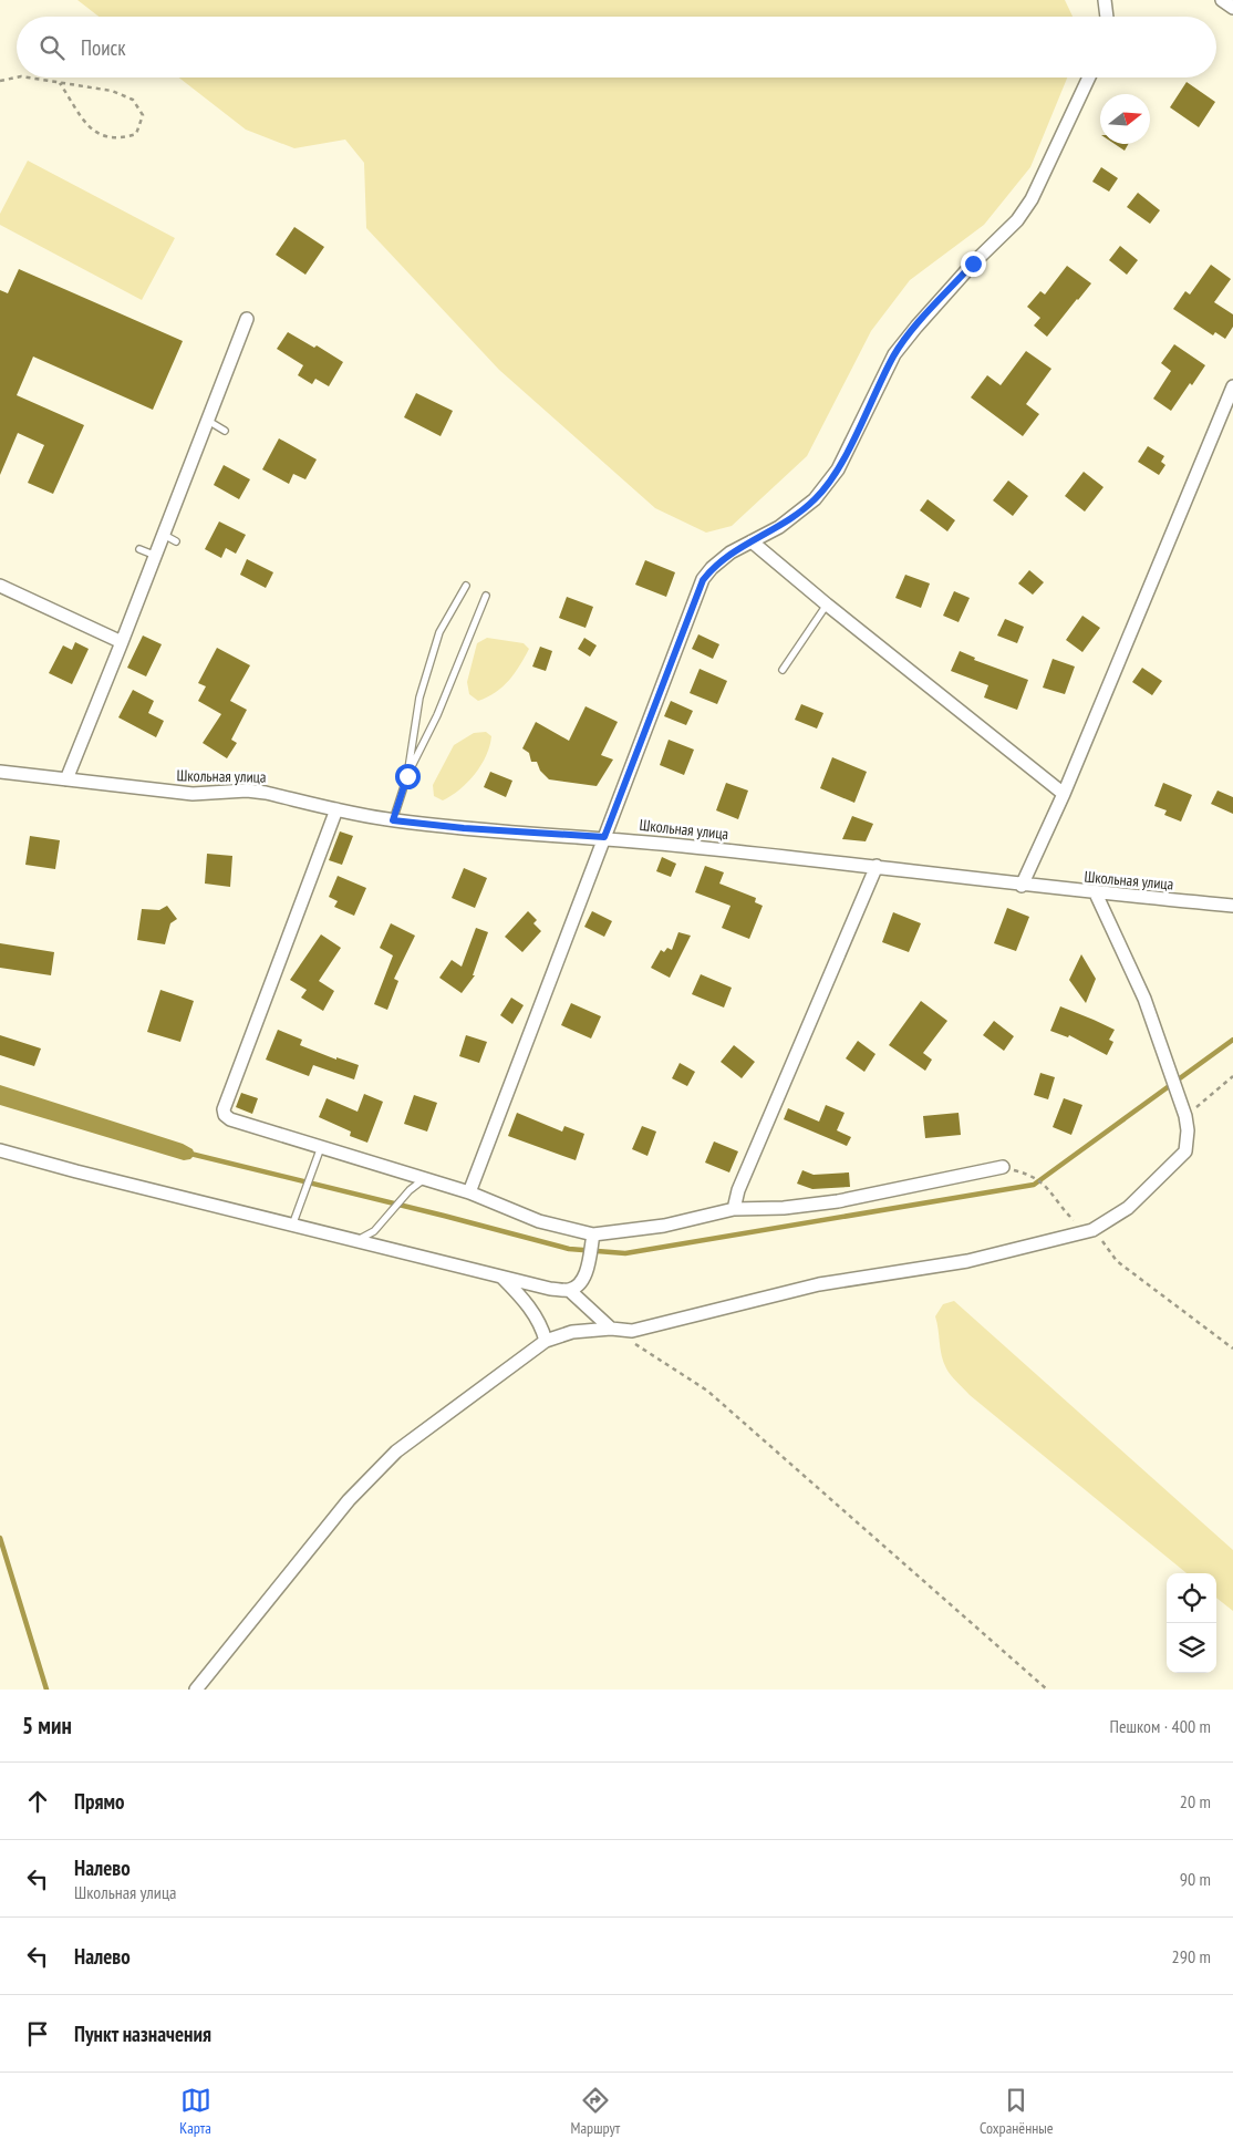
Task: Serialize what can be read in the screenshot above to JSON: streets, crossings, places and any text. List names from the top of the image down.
{
  "streets": {
    "street": ["Школьная улица"]
  },
  "north": "right",
  "page": {
    "search": "Поиск",
    "heading": ["5 мин", "Пешком · 400 m"],
    "list": [
      ["Прямо", "20 m"],
      ["Налево", "Школьная улица", "90 m"],
      ["Налево", "290 m"],
      "Пункт назначения"
    ],
    "nav": ["Карта", "Маршрут", "Сохранённые"]
  }
}
